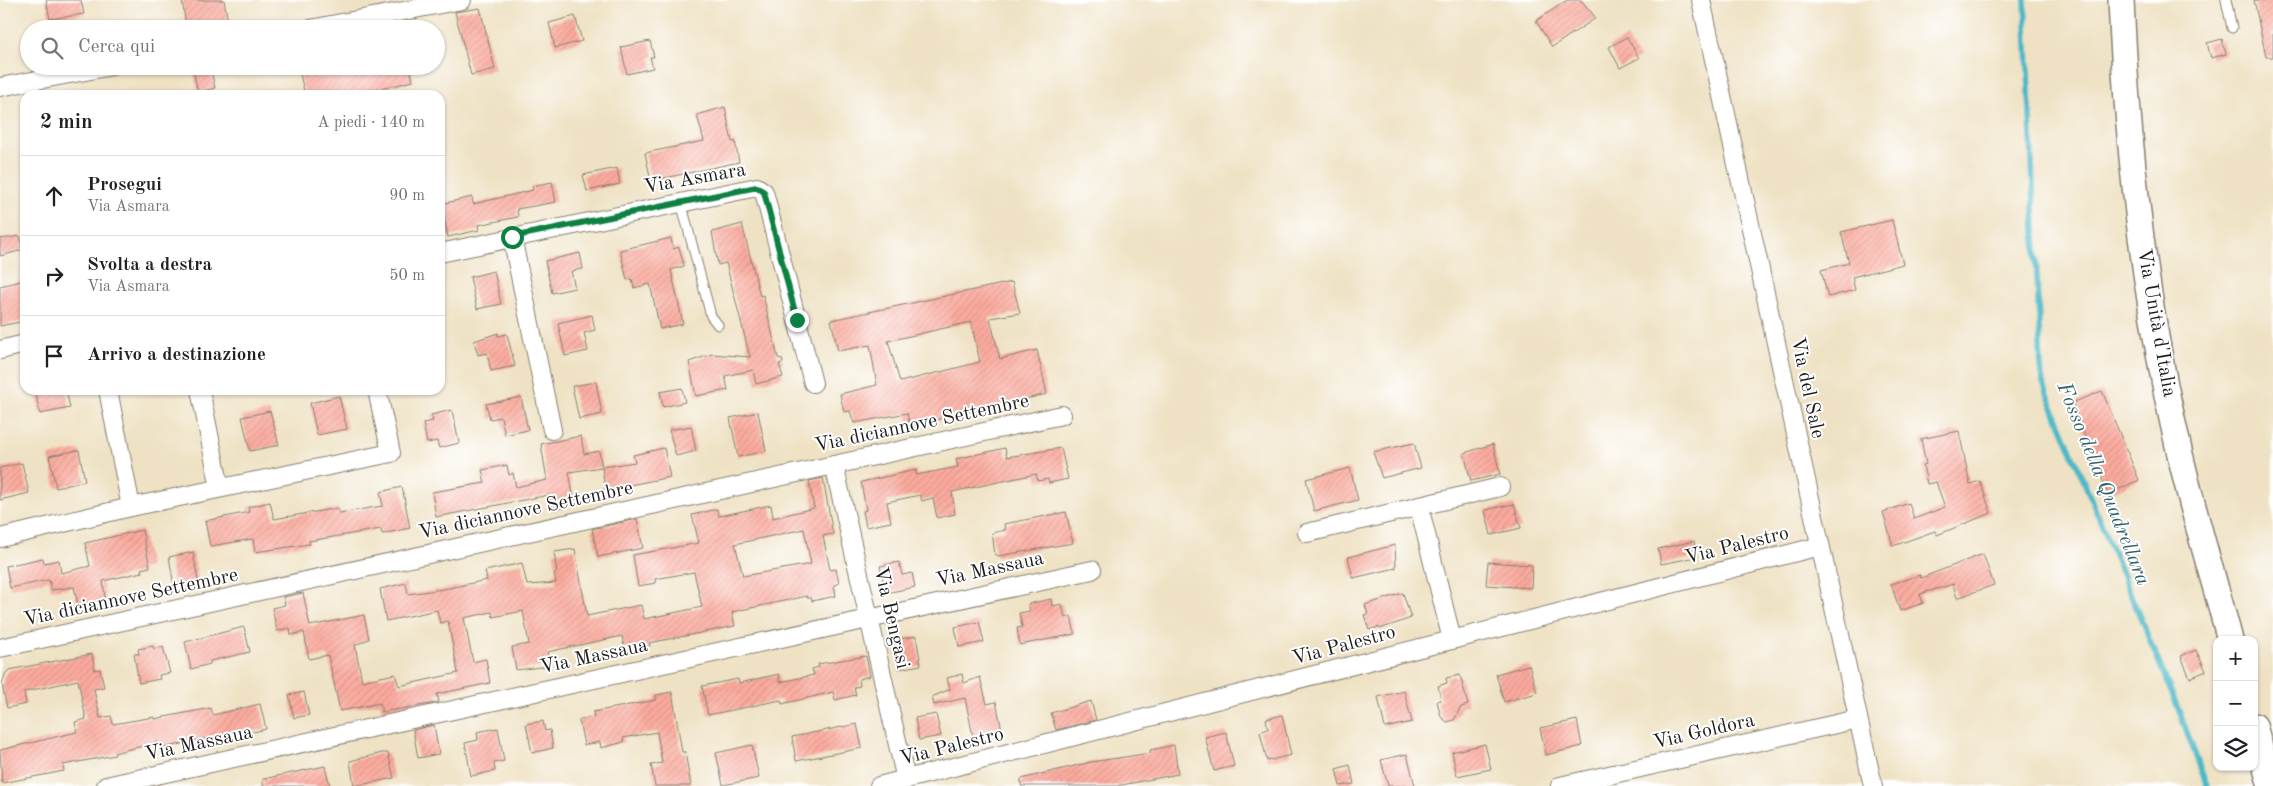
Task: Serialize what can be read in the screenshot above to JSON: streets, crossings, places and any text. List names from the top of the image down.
{
  "streets": {
    "main road": ["Via Unità d'Italia"],
    "street": [
      "Via Asmara",
      "Via del Sale",
      "Via diciannove Settembre",
      "Via Palestro",
      "Via Massaua",
      "Via Bengasi",
      "Via Goldora"
    ]
  },
  "crossings": [
    ["Via del Sale", "Via Palestro"],
    ["Via del Sale", "Via Goldora"],
    ["Via diciannove Settembre", "Via Bengasi"],
    ["Via Palestro", "Via Bengasi"],
    ["Via Massaua", "Via Bengasi"]
  ],
  "water": ["Fosso della Quadrellara"],
  "page": {
    "search": "Cerca qui",
    "heading": ["2 min", "A piedi · 140 m"],
    "list": [
      ["Prosegui", "Via Asmara", "90 m"],
      ["Svolta a destra", "Via Asmara", "50 m"],
      "Arrivo a destinazione"
    ],
    "map_buttons": ["+", "−"]
  }
}
